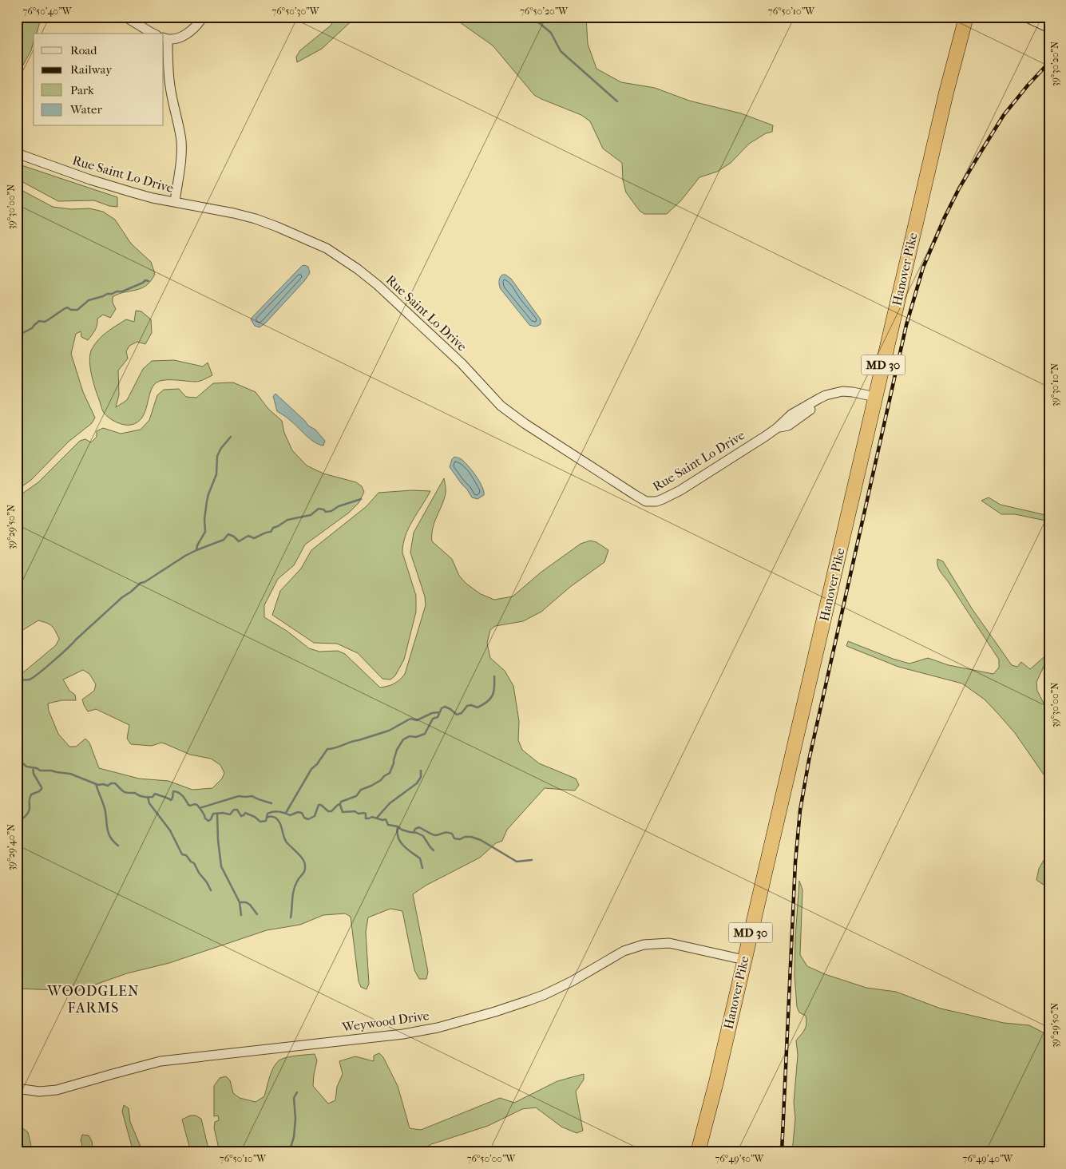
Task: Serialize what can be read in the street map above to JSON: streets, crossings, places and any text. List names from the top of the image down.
{
  "streets": {
    "highway": ["Hanover Pike", "MD 30"],
    "street": ["Rue Saint Lo Drive", "Weywood Drive"]
  },
  "crossings": [
    ["Rue Saint Lo Drive", "Hanover Pike"],
    ["Hanover Pike", "Weywood Drive"]
  ],
  "districts": ["WOODGLEN FARMS"],
  "legend": [
    "Road",
    "Railway",
    "Park",
    "Water"
  ],
  "coordinates": [
    "76°50'40\"W",
    "76°50'30\"W",
    "76°50'20\"W",
    "76°50'10\"W",
    "39°30'20\"N",
    "39°30'00\"N",
    "39°30'10\"N",
    "39°29'50\"N",
    "39°29'40\"N",
    "76°50'00\"W",
    "76°49'50\"W",
    "76°49'40\"W"
  ]
}
